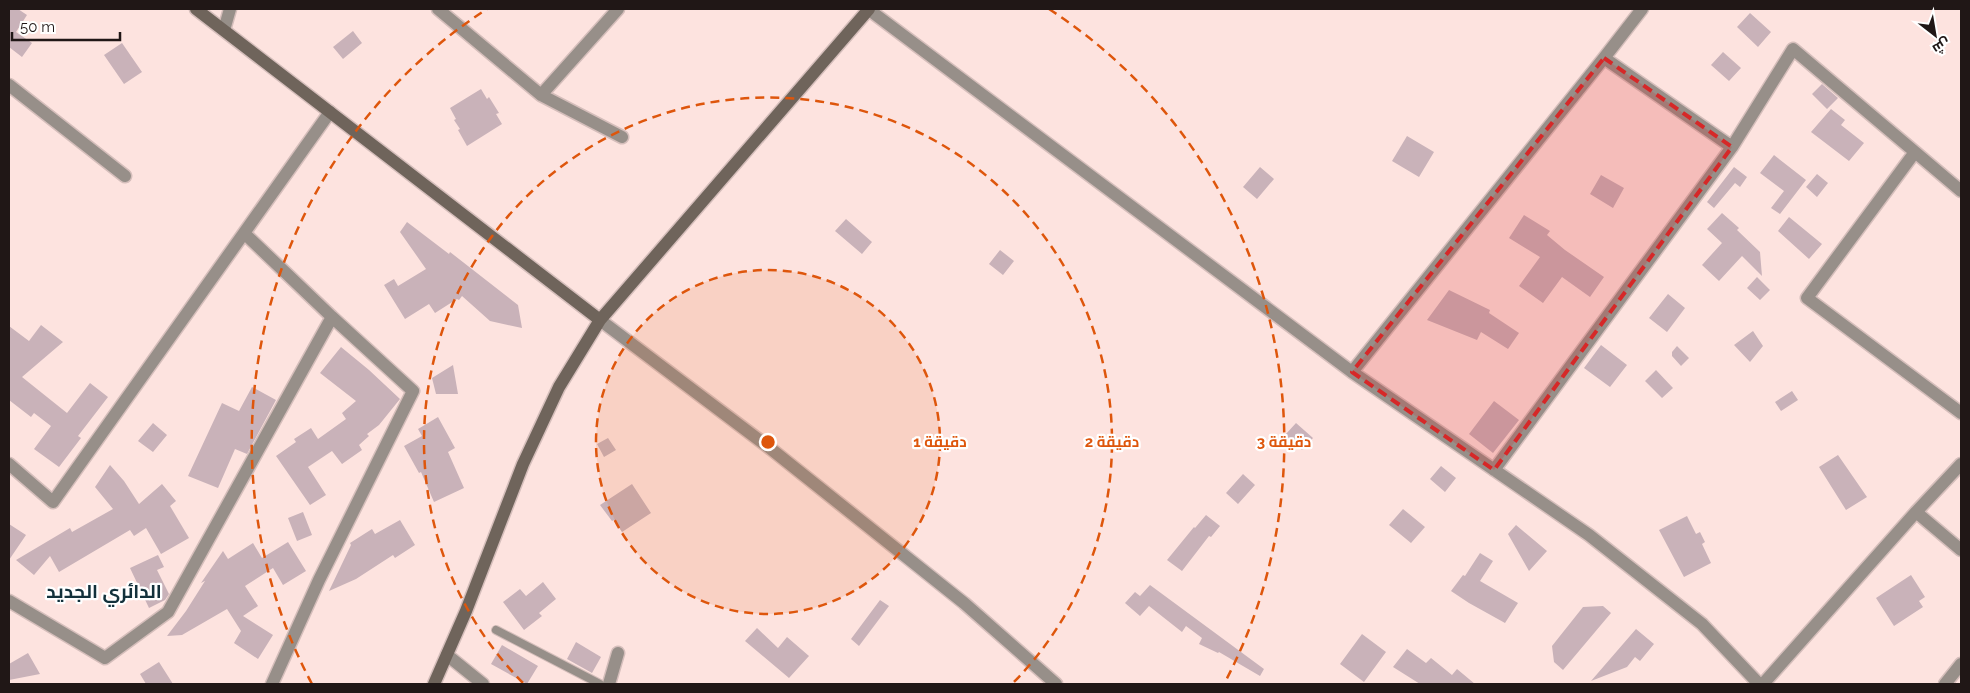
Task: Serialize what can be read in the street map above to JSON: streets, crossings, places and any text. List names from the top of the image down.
{
  "districts": ["الدائري الجديد"],
  "scale_bar": "50 m",
  "north": "bottom right",
  "rings": ["1 دقيقة", "2 دقيقة", "3 دقيقة"]
}
